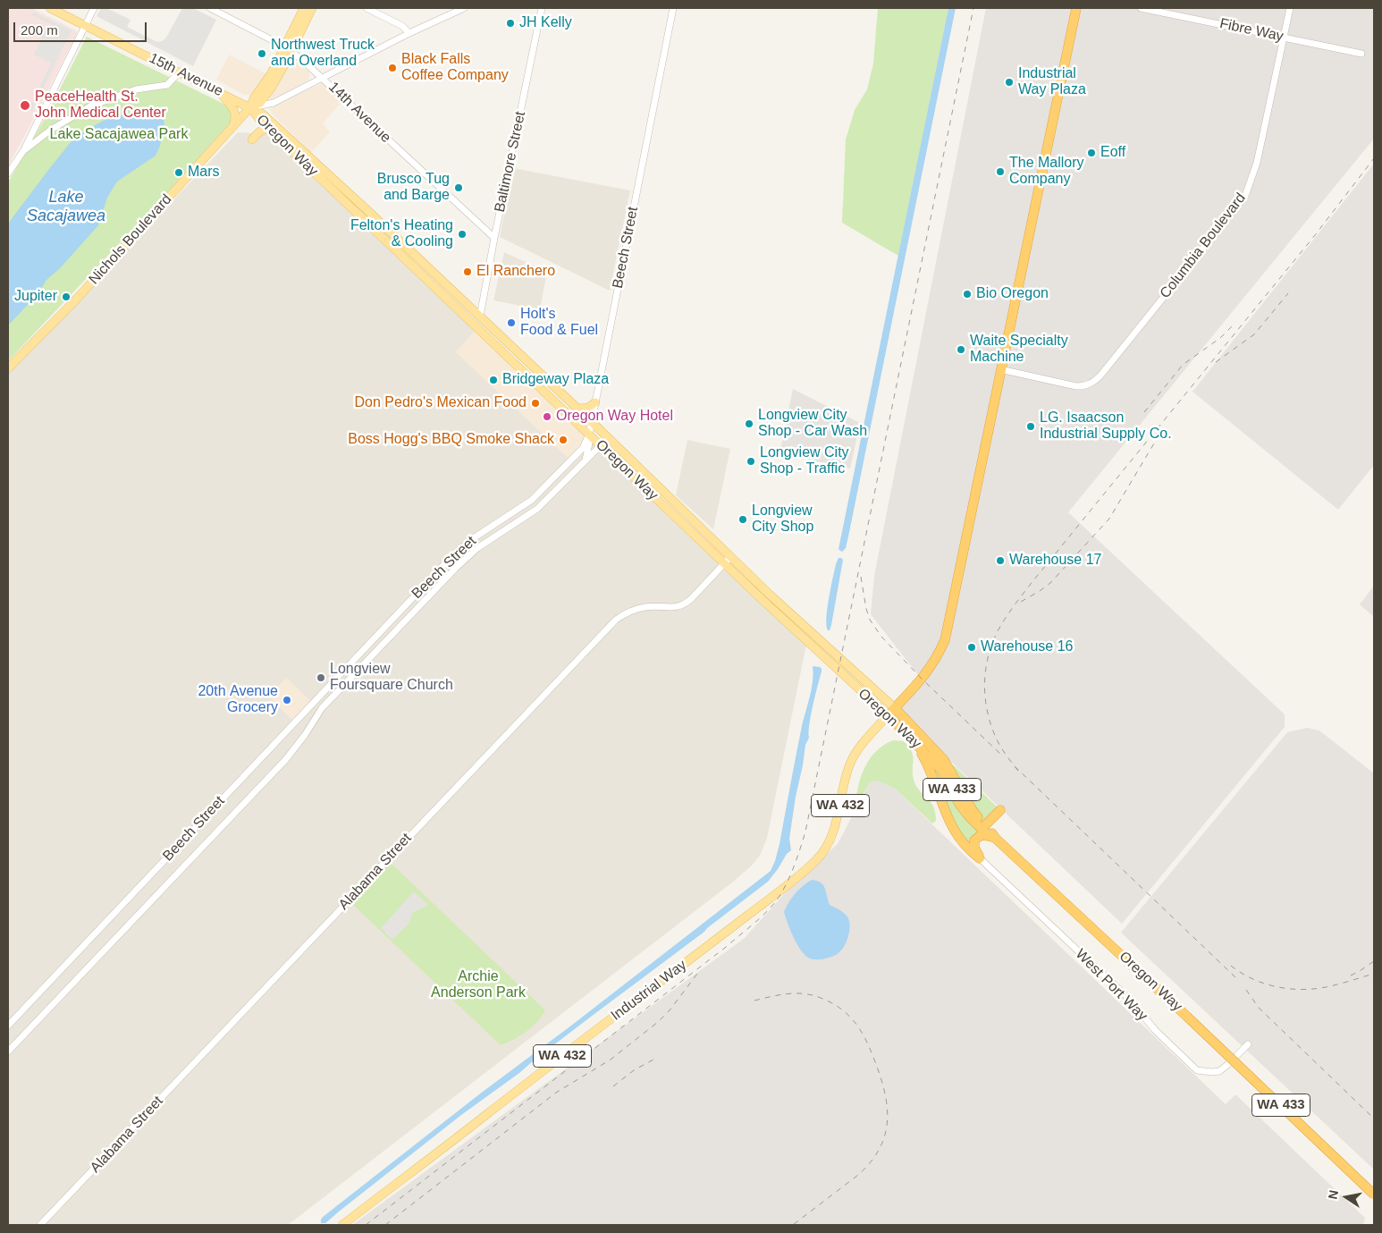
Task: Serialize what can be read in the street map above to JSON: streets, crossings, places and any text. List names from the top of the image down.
{
  "streets": {
    "highway": [
      "Oregon Way",
      "WA 433",
      "WA 432",
      "Industrial Way"
    ],
    "main road": ["15th Avenue", "Nichols Boulevard"],
    "street": [
      "Fibre Way",
      "14th Avenue",
      "Baltimore Street",
      "Columbia Boulevard",
      "Beech Street",
      "Alabama Street",
      "West Port Way"
    ]
  },
  "crossings": [
    ["Fibre Way", "Columbia Boulevard"],
    ["15th Avenue", "Oregon Way"],
    ["15th Avenue", "Nichols Boulevard"],
    ["14th Avenue", "Baltimore Street"],
    ["14th Avenue", "Nichols Boulevard"],
    ["Oregon Way", "Baltimore Street"],
    ["Oregon Way", "Nichols Boulevard"],
    ["Oregon Way", "Beech Street"],
    ["Oregon Way", "WA 432"],
    ["Oregon Way", "Alabama Street"],
    ["Oregon Way", "Industrial Way"],
    ["Columbia Boulevard", "WA 432"],
    ["WA 432", "Industrial Way"]
  ],
  "water": ["Lake Sacajawea"],
  "parks": ["Lake Sacajawea Park", "Archie Anderson Park"],
  "places": [
    "JH Kelly",
    "Northwest Truck and Overland",
    "Black Falls Coffee Company",
    "Industrial Way Plaza",
    "PeaceHealth St. John Medical Center",
    "Eoff",
    "The Mallory Company",
    "Mars",
    "Brusco Tug and Barge",
    "Felton's Heating & Cooling",
    "El Ranchero",
    "Bio Oregon",
    "Jupiter",
    "Holt's Food & Fuel",
    "Waite Specialty Machine",
    "Bridgeway Plaza",
    "Don Pedro's Mexican Food",
    "Oregon Way Hotel",
    "Longview City Shop - Car Wash",
    "LG. Isaacson Industrial Supply Co.",
    "Boss Hogg's BBQ Smoke Shack",
    "Longview City Shop - Traffic",
    "Longview City Shop",
    "Warehouse 17",
    "Warehouse 16",
    "Longview Foursquare Church",
    "20th Avenue Grocery"
  ],
  "scale_bar": "200 m",
  "north": "left"
}
